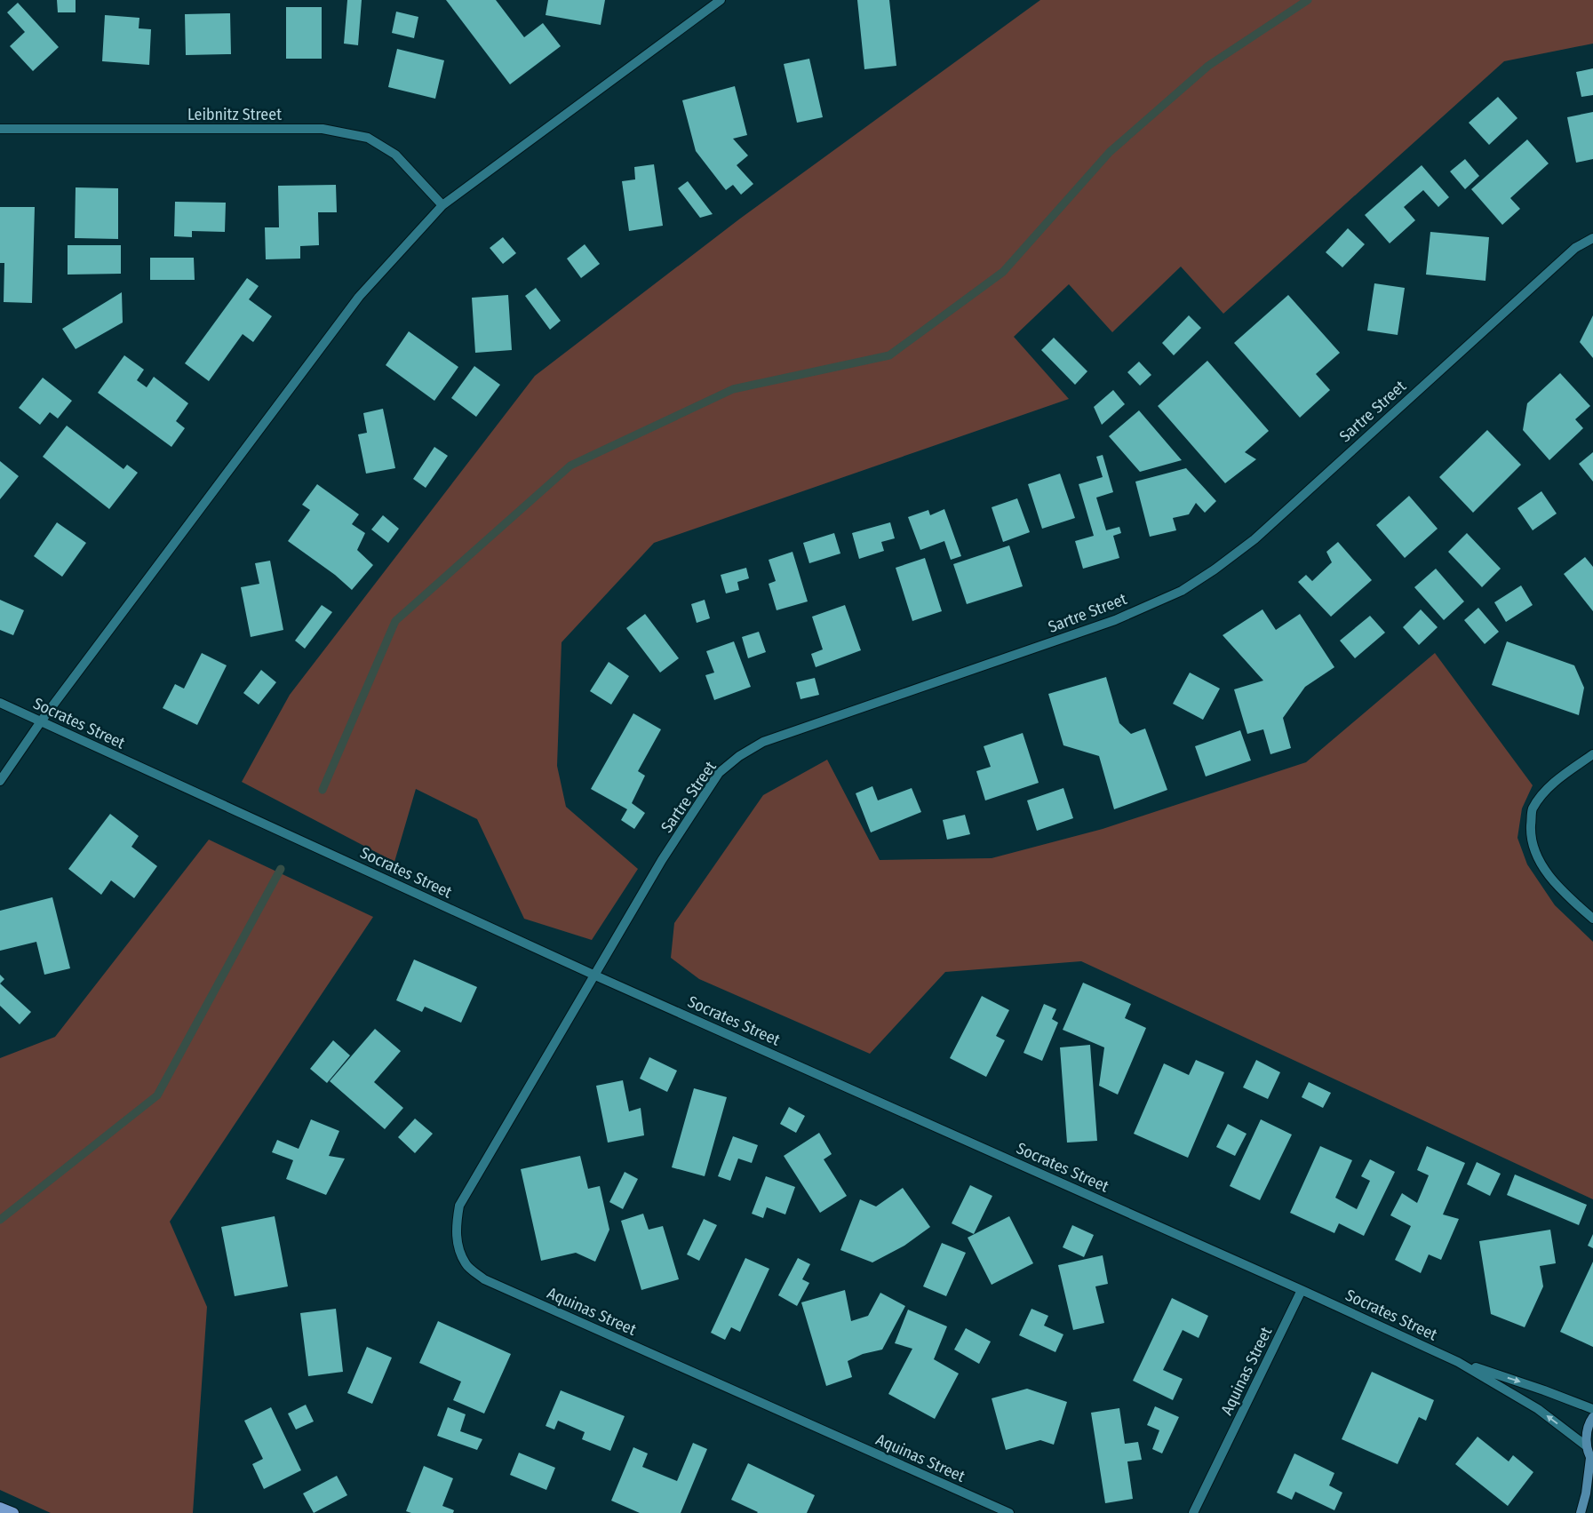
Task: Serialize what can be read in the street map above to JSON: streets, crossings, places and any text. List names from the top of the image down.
{
  "streets": {
    "street": [
      "Leibnitz Street",
      "Sartre Street",
      "Socrates Street",
      "Aquinas Street"
    ]
  },
  "crossings": [
    ["Sartre Street", "Socrates Street"],
    ["Sartre Street", "Aquinas Street"],
    ["Socrates Street", "Aquinas Street"]
  ]
}
